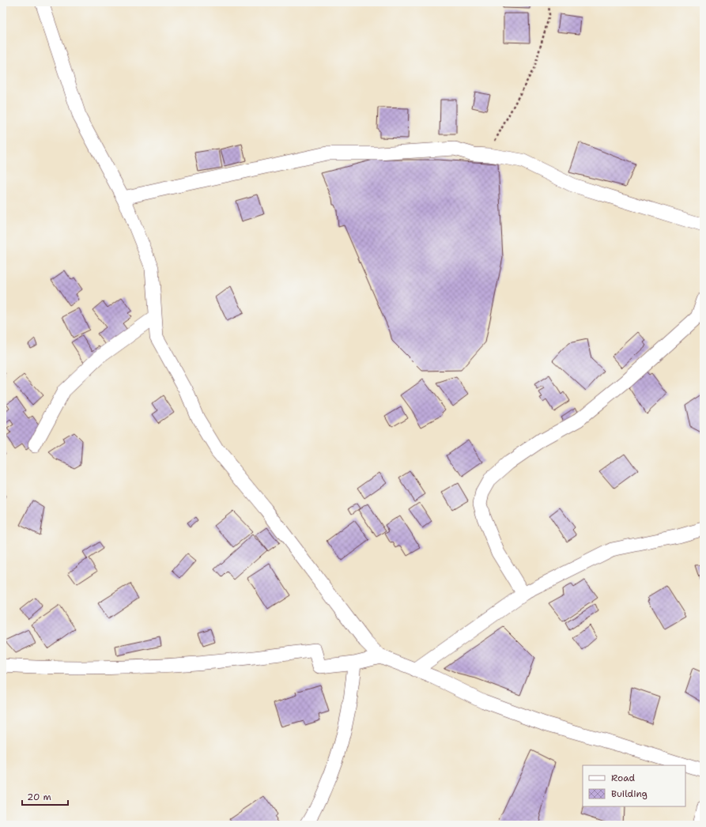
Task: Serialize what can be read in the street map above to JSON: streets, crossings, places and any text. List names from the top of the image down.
{
  "legend": ["Road", "Building"],
  "scale_bar": "20 m"
}
